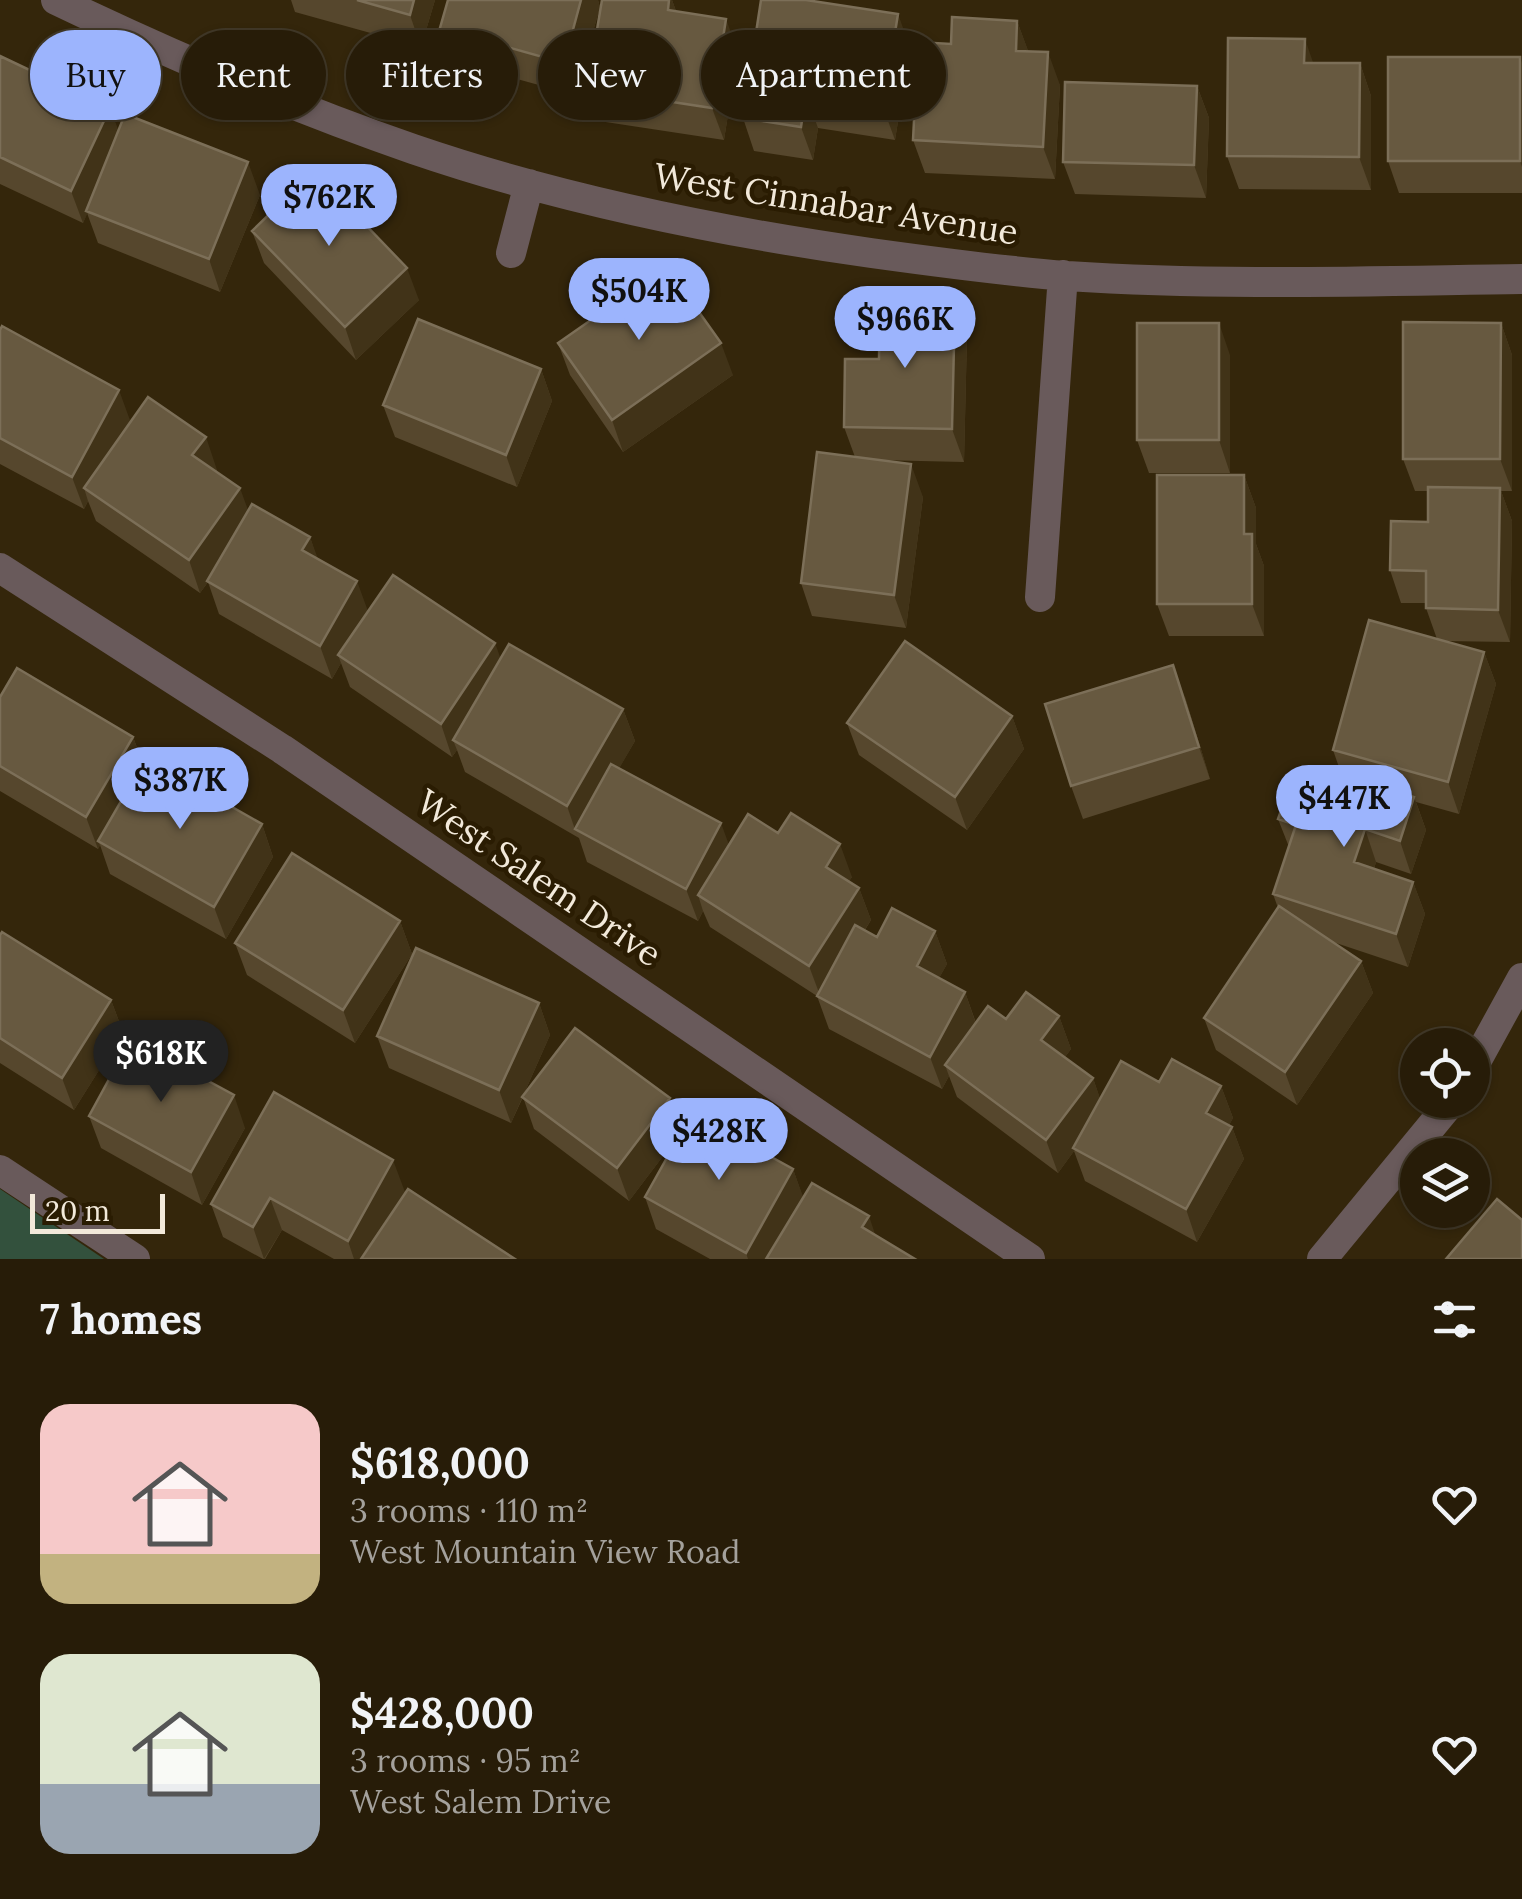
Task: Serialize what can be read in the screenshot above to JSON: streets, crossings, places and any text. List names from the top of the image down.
{
  "streets": {
    "street": ["West Cinnabar Avenue", "West Salem Drive"]
  },
  "scale_bar": "20 m",
  "page": {
    "chip": [
      "Buy",
      "Rent",
      "Filters",
      "New",
      "Apartment"
    ],
    "price": [
      "$762K",
      "$504K",
      "$966K",
      "$387K",
      "$447K",
      "$618K",
      "$428K"
    ],
    "scale": "20 m",
    "heading": "7 homes",
    "list": [
      {
        "name": "$618,000",
        "note": "3 rooms · 110 m² · West Mountain View Road"
      },
      {
        "name": "$428,000",
        "note": "3 rooms · 95 m² · West Salem Drive"
      }
    ]
  }
}
